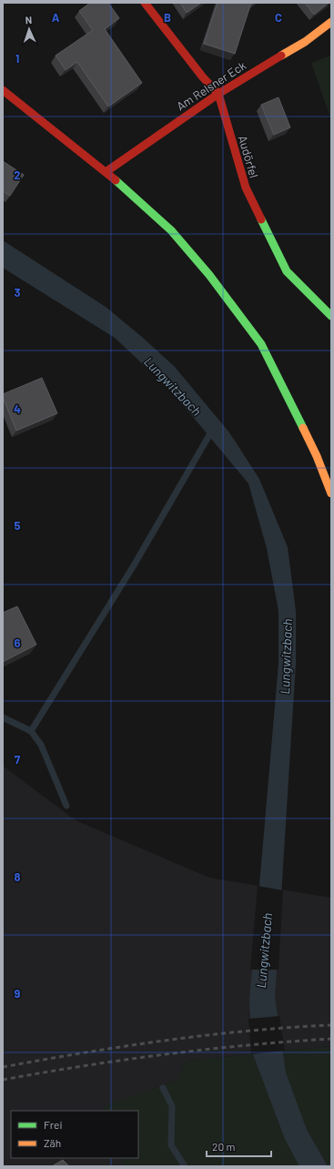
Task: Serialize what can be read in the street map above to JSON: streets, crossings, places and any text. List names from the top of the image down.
{
  "streets": {
    "street": ["Am Relsner Eck", "Audörfel"]
  },
  "crossings": [
    ["Am Relsner Eck", "Audörfel"]
  ],
  "water": ["Lungwitzbach"],
  "legend": ["Frei", "Zäh"],
  "scale_bar": "20 m",
  "north": "top",
  "grid": {
    "columns": ["A", "B", "C"],
    "rows": [
      "1",
      "2",
      "3",
      "4",
      "5",
      "6",
      "7",
      "8",
      "9"
    ]
  }
}
